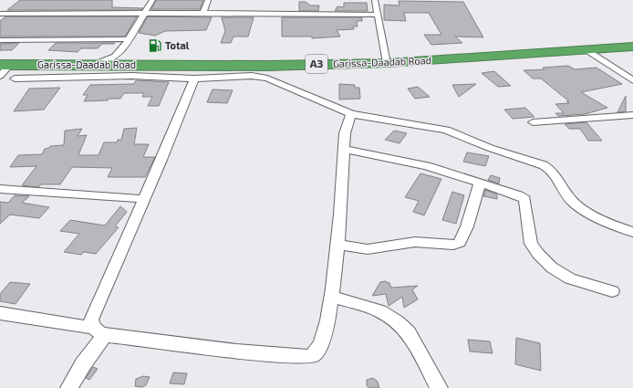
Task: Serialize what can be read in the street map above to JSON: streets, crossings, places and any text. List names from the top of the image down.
{
  "streets": {
    "highway": ["Garissa-Daadab Road", "A3"]
  },
  "places": {
    "fuel station": ["Total"]
  }
}
